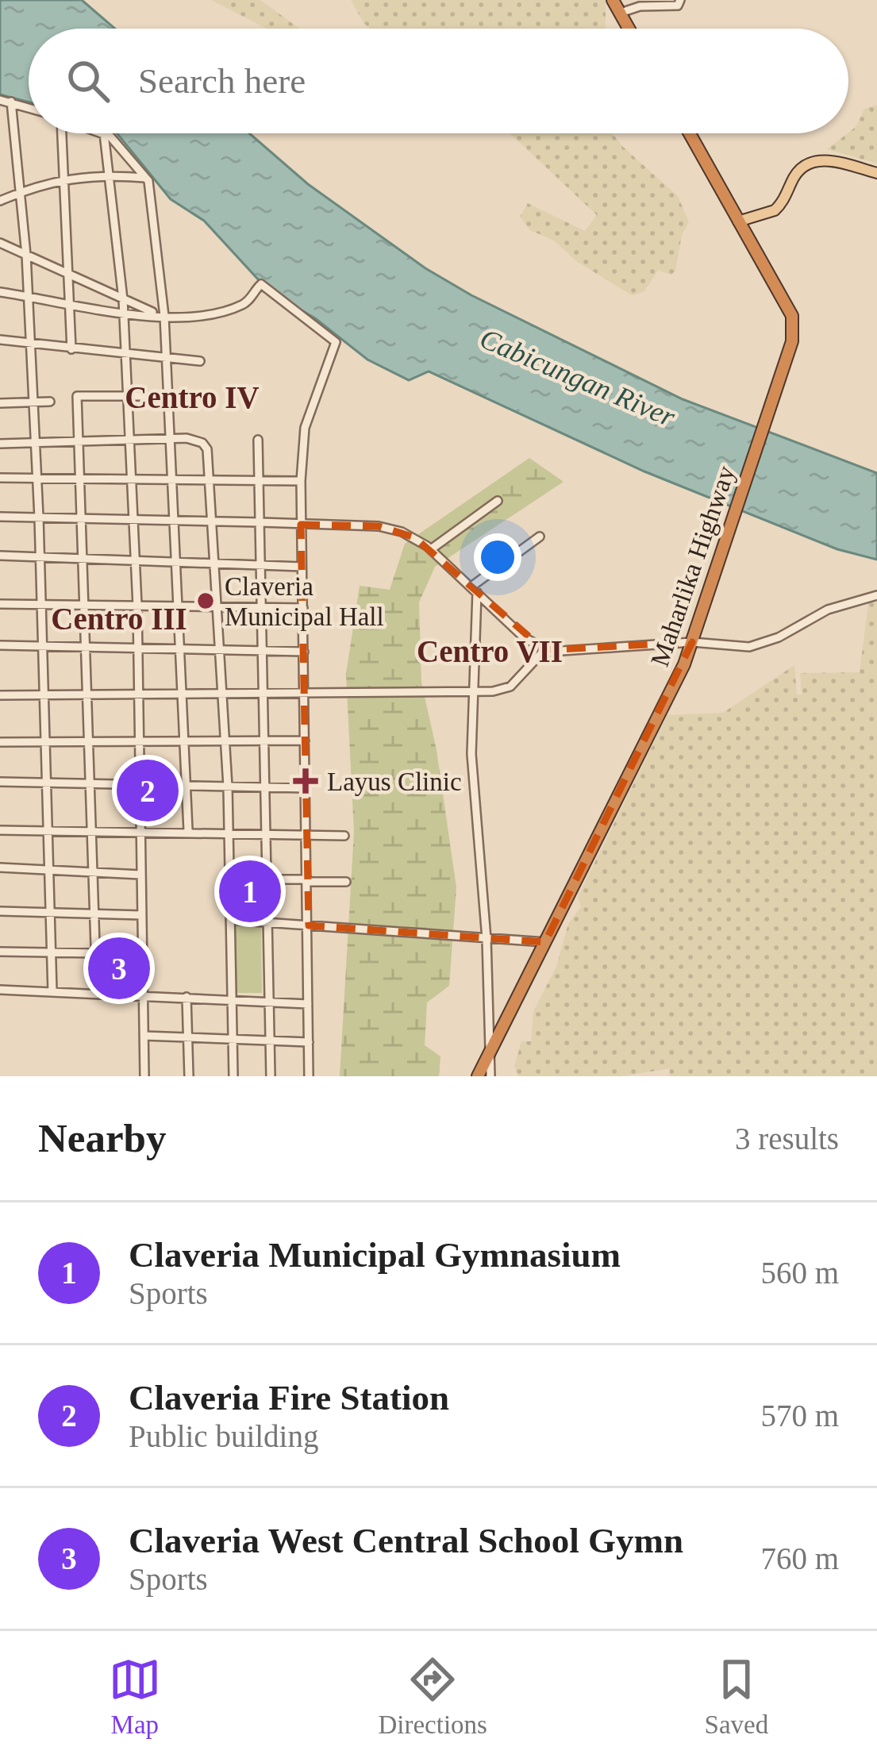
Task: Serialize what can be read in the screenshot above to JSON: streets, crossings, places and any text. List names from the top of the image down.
{
  "streets": {
    "highway": ["Maharlika Highway"]
  },
  "districts": ["Centro IV", "Centro III", "Centro VII"],
  "water": ["Cabicungan River"],
  "places": {
    "other": ["Claveria Municipal Hall"],
    "health": ["Layus Clinic"]
  },
  "page": {
    "search": "Search here",
    "pins": ["2", "1", "3"],
    "heading": ["Nearby", "3 results"],
    "list": [
      {
        "mark": "1",
        "name": "Claveria Municipal Gymnasium",
        "note": "Sports",
        "value": "560 m"
      },
      {
        "mark": "2",
        "name": "Claveria Fire Station",
        "note": "Public building",
        "value": "570 m"
      },
      {
        "mark": "3",
        "name": "Claveria West Central School Gymn",
        "note": "Sports",
        "value": "760 m"
      }
    ],
    "nav": ["Map", "Directions", "Saved"]
  }
}
